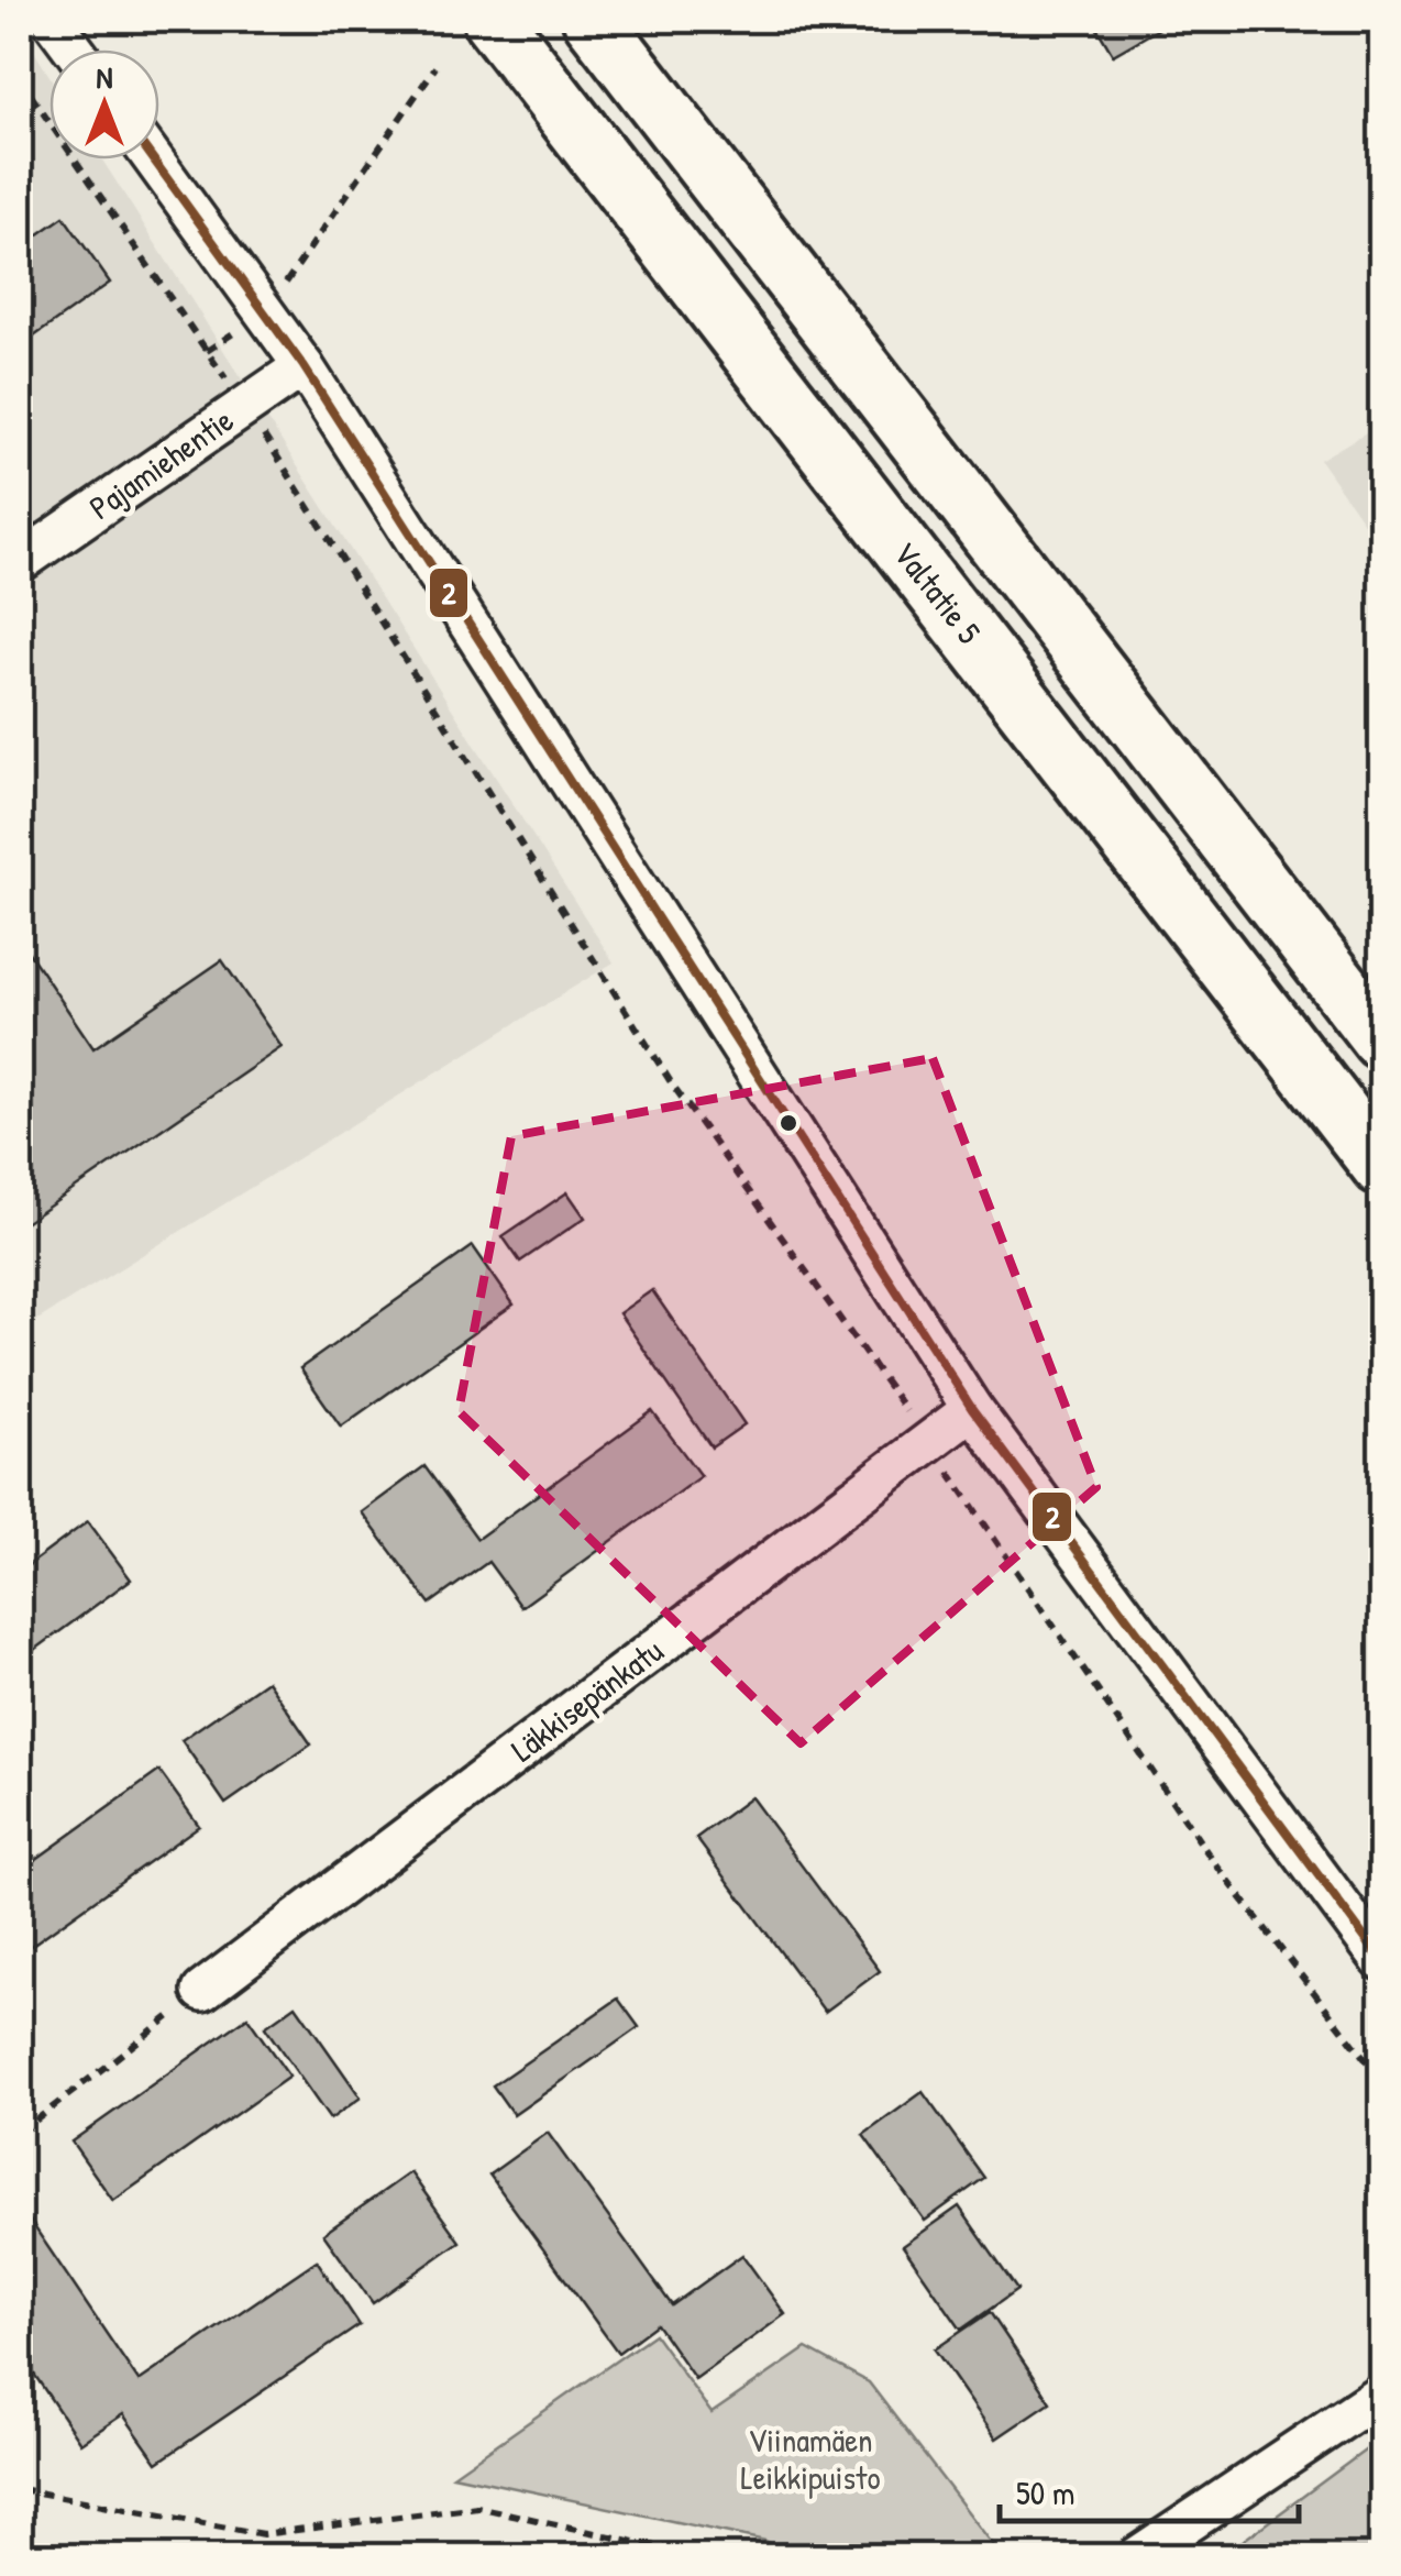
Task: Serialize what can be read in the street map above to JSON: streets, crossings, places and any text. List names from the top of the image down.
{
  "streets": {
    "highway": ["Valtatie 5"],
    "street": ["Pajamiehentie", "Läkkisepänkatu"]
  },
  "parks": ["Viinamäen Leikkipuisto"],
  "lines": ["transit line 2"],
  "scale_bar": "50 m",
  "north": "top"
}
